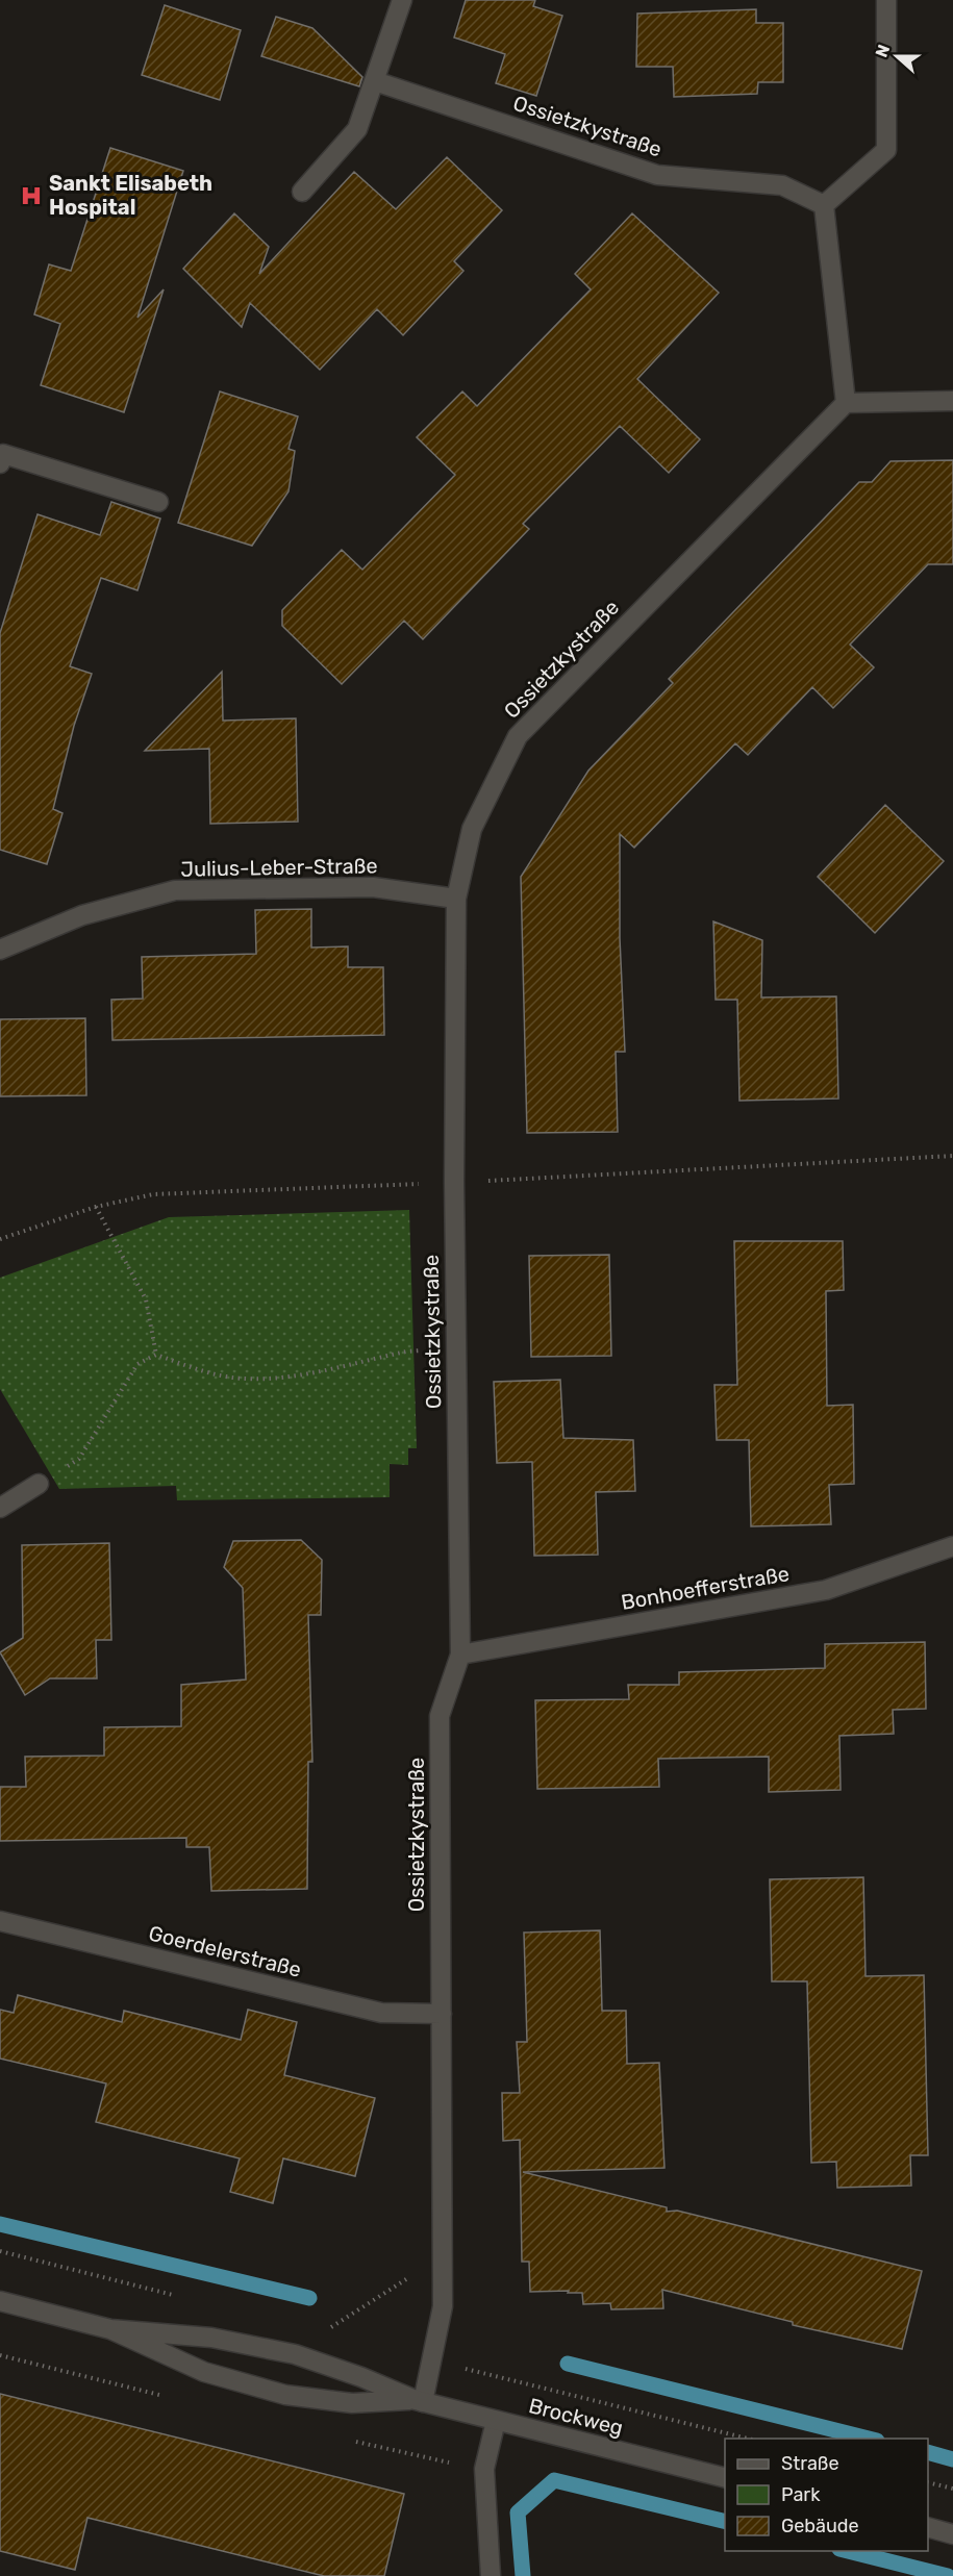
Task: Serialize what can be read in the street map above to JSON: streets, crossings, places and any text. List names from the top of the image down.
{
  "streets": {
    "street": [
      "Ossietzkystraße",
      "Julius-Leber-Straße",
      "Bonhoefferstraße",
      "Goerdelerstraße",
      "Brockweg"
    ]
  },
  "crossings": [
    ["Ossietzkystraße", "Julius-Leber-Straße"],
    ["Ossietzkystraße", "Bonhoefferstraße"],
    ["Ossietzkystraße", "Goerdelerstraße"],
    ["Ossietzkystraße", "Brockweg"]
  ],
  "places": {
    "hospital": ["Sankt Elisabeth Hospital"]
  },
  "legend": ["Straße", "Park", "Gebäude"],
  "north": "left"
}
